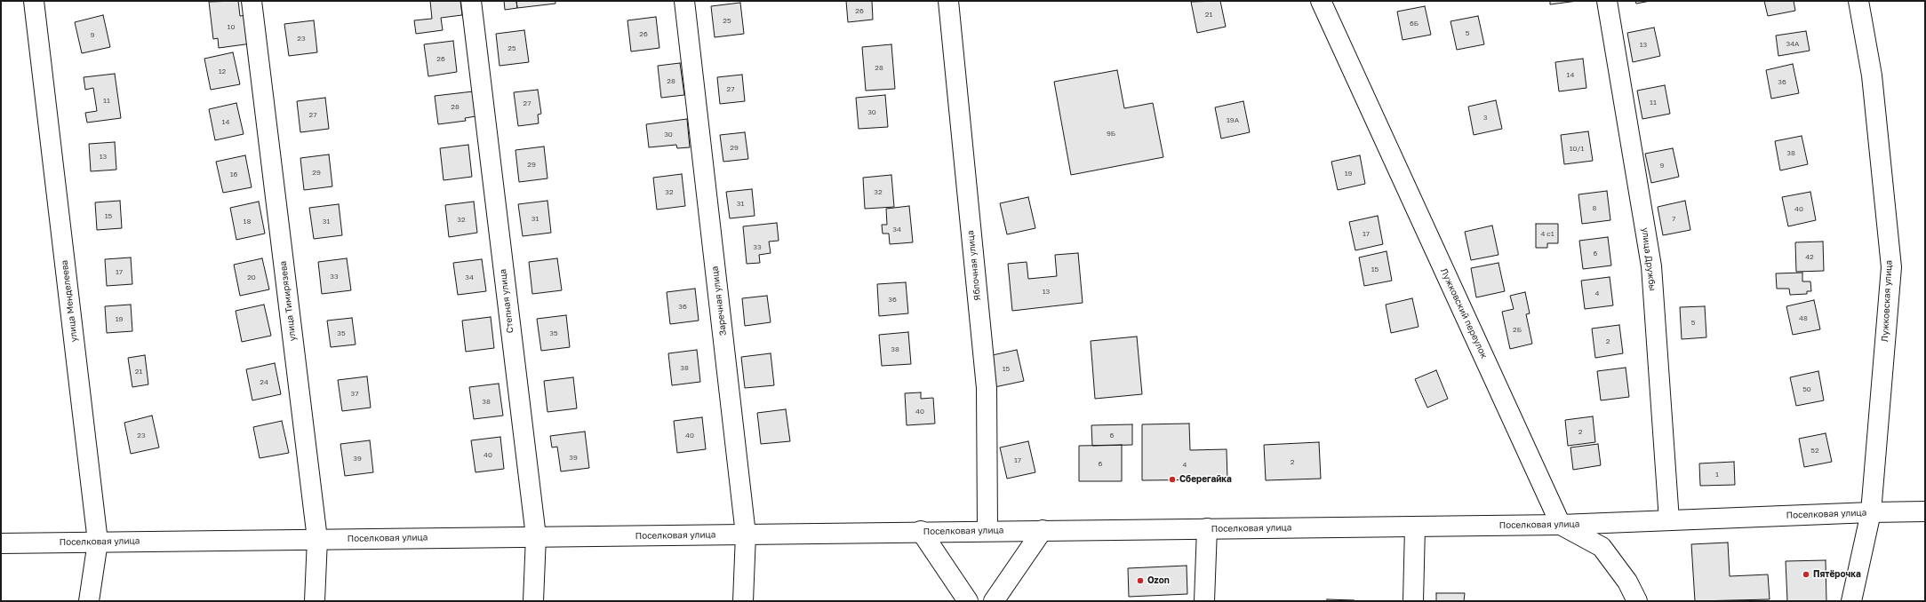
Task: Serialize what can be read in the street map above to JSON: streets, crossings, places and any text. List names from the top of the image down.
{
  "streets": {
    "main road": [
      "улица Дружбы",
      "Яблочная улица",
      "улица Менделеева",
      "улица Тимирязева",
      "Степная улица",
      "Заречная улица",
      "Лужковская улица",
      "Лужковский переулок",
      "Поселковая улица"
    ]
  },
  "crossings": [
    ["улица Дружбы", "Поселковая улица"],
    ["Яблочная улица", "Поселковая улица"],
    ["улица Менделеева", "Поселковая улица"],
    ["улица Тимирязева", "Поселковая улица"],
    ["Степная улица", "Поселковая улица"],
    ["Заречная улица", "Поселковая улица"],
    ["Лужковская улица", "Поселковая улица"],
    ["Лужковский переулок", "Поселковая улица"]
  ],
  "places": ["Сберегайка", "Пятёрочка", "Ozon"],
  "house_numbers": [
    "26",
    "21",
    "25",
    "6Б",
    "10",
    "5",
    "26",
    "9",
    "23",
    "34А",
    "13",
    "25",
    "26",
    "28",
    "12",
    "14",
    "28",
    "36",
    "27",
    "11",
    "11",
    "27",
    "28",
    "30",
    "27",
    "3",
    "19А",
    "14",
    "9Б",
    "30",
    "29",
    "10/1",
    "38",
    "13",
    "29",
    "9",
    "29",
    "19",
    "16",
    "32",
    "32",
    "31",
    "8",
    "40",
    "15",
    "31",
    "7",
    "32",
    "18",
    "31",
    "34",
    "17",
    "4 с1",
    "33",
    "6",
    "42",
    "15",
    "17",
    "33",
    "20",
    "34",
    "13",
    "4",
    "36",
    "36",
    "48",
    "19",
    "5",
    "2Б",
    "35",
    "35",
    "2",
    "38",
    "38",
    "15",
    "21",
    "24",
    "50",
    "37",
    "38",
    "40",
    "2",
    "23",
    "40",
    "6",
    "52",
    "40",
    "39",
    "39",
    "17",
    "2",
    "6",
    "4",
    "1"
  ]
}
